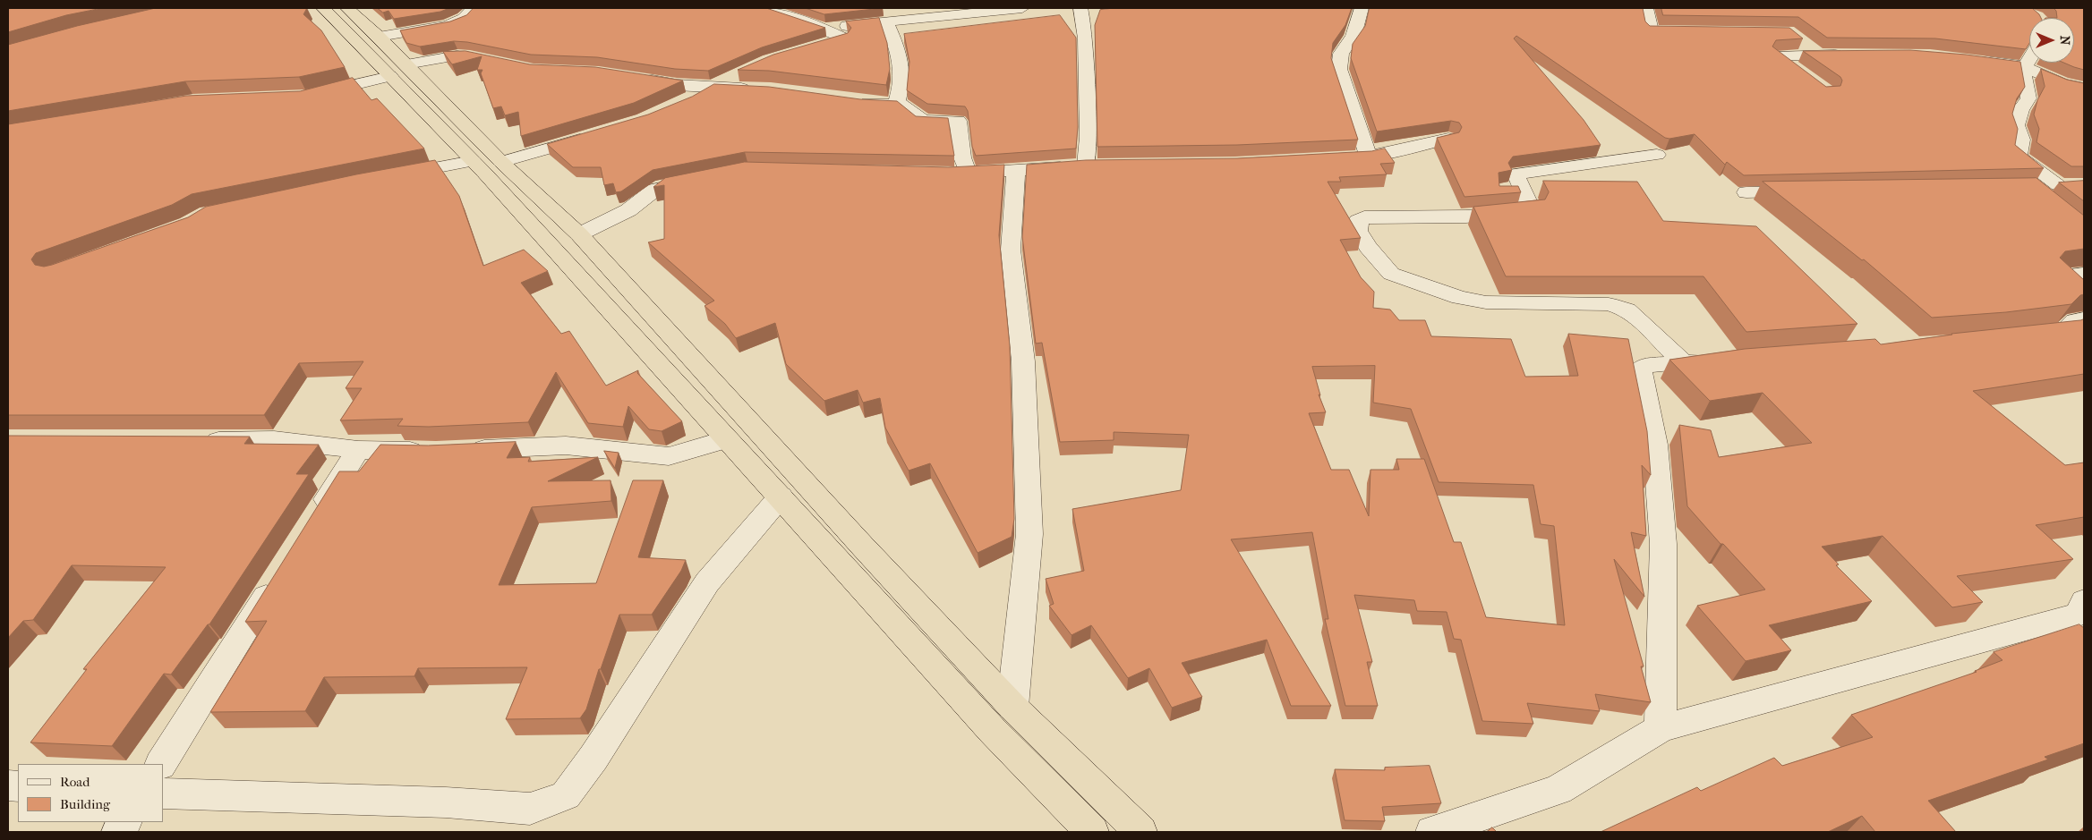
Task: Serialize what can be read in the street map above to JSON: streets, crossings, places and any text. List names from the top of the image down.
{
  "legend": ["Road", "Building"],
  "north": "right"
}
